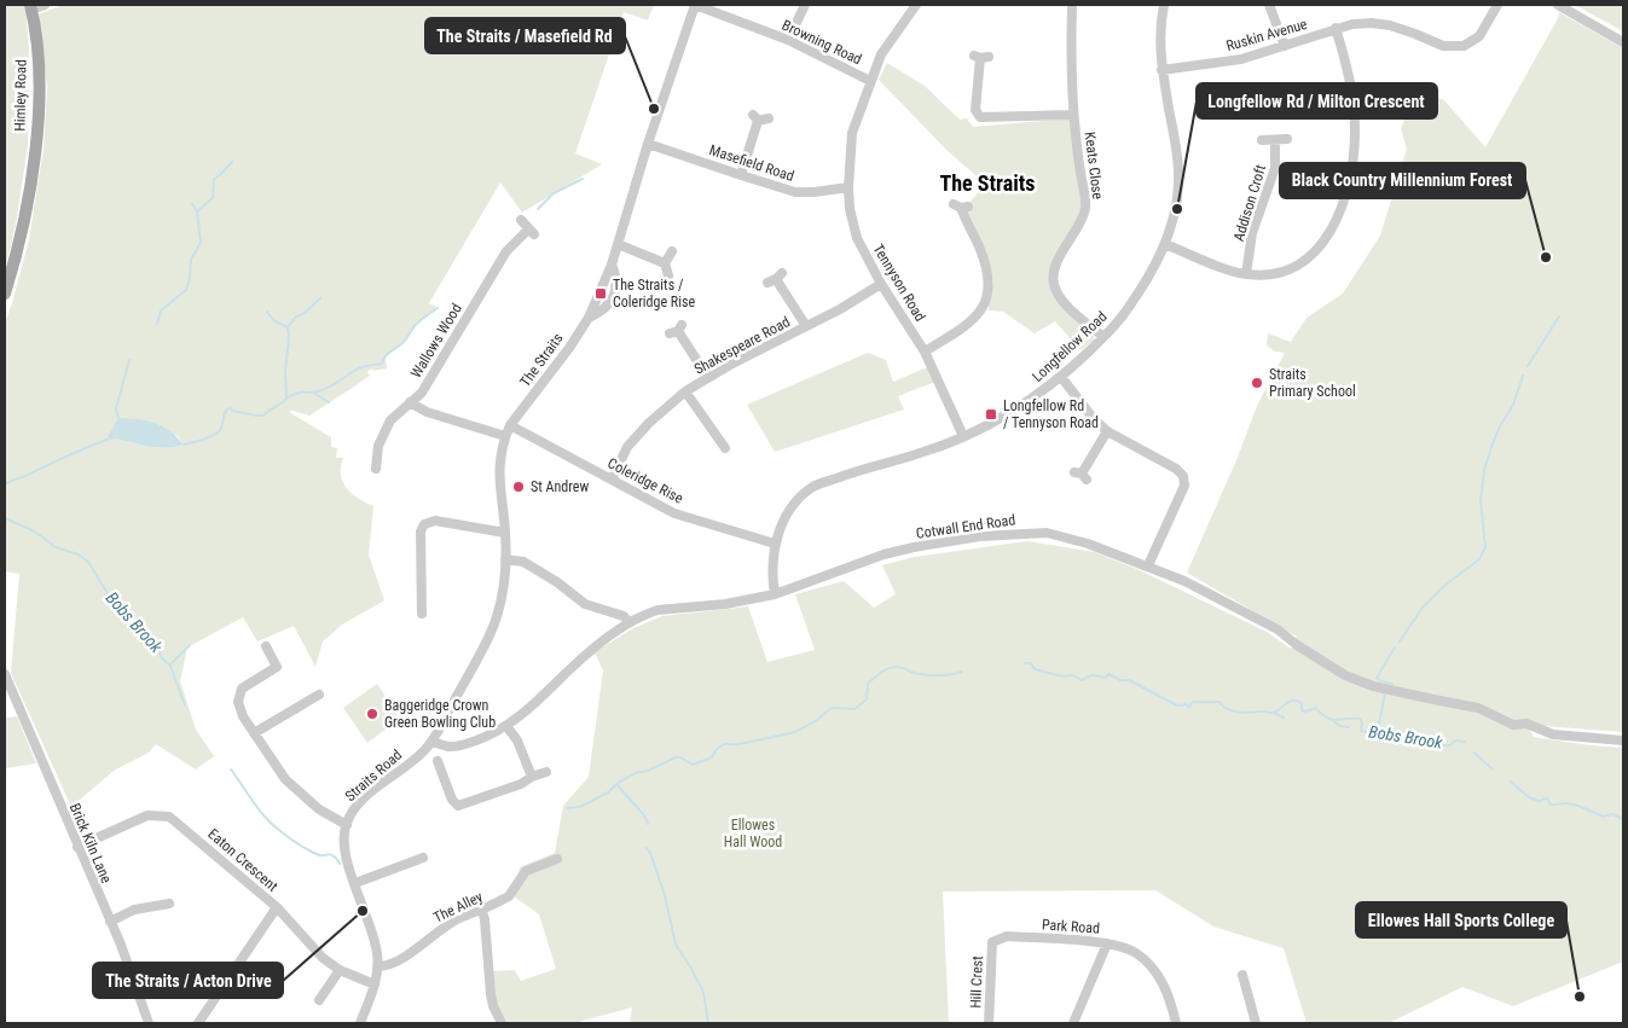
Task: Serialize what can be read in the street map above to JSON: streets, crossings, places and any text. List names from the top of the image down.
{
  "streets": {
    "main road": ["Himley Road"],
    "street": [
      "Ruskin Avenue",
      "Browning Road",
      "Masefield Road",
      "Keats Close",
      "Addison Croft",
      "Tennyson Road",
      "Wallows Wood",
      "Shakespeare Road",
      "Longfellow Road",
      "The Straits",
      "Coleridge Rise",
      "Cotwall End Road",
      "Straits Road",
      "Brick Kiln Lane",
      "Eaton Crescent",
      "The Alley",
      "Park Road",
      "Hill Crest"
    ]
  },
  "crossings": [
    ["Ruskin Avenue", "Longfellow Road"],
    ["Browning Road", "Tennyson Road"],
    ["Browning Road", "The Straits"],
    ["Masefield Road", "Tennyson Road"],
    ["Masefield Road", "The Straits"],
    ["Keats Close", "Longfellow Road"],
    ["Tennyson Road", "Shakespeare Road"],
    ["Tennyson Road", "Longfellow Road"],
    ["Shakespeare Road", "Coleridge Rise"],
    ["Longfellow Road", "Coleridge Rise"],
    ["Longfellow Road", "Cotwall End Road"],
    ["The Straits", "Coleridge Rise"],
    ["The Straits", "Straits Road"],
    ["Cotwall End Road", "Straits Road"],
    ["Straits Road", "Eaton Crescent"],
    ["Straits Road", "The Alley"],
    ["Brick Kiln Lane", "Eaton Crescent"],
    ["Park Road", "Hill Crest"]
  ],
  "districts": ["The Straits"],
  "water": ["Bobs Brook"],
  "parks": ["Ellowes Hall Wood"],
  "places": {
    "other": [
      "The Straits / Masefield Rd",
      "Longfellow Rd / Milton Crescent",
      "Black Country Millennium Forest",
      "Straits Primary School",
      "St Andrew",
      "Baggeridge Crown Green Bowling Club",
      "The Straits / Acton Drive",
      "Ellowes Hall Sports College"
    ],
    "transit": ["The Straits / Coleridge Rise", "Longfellow Rd / Tennyson Road"]
  }
}
